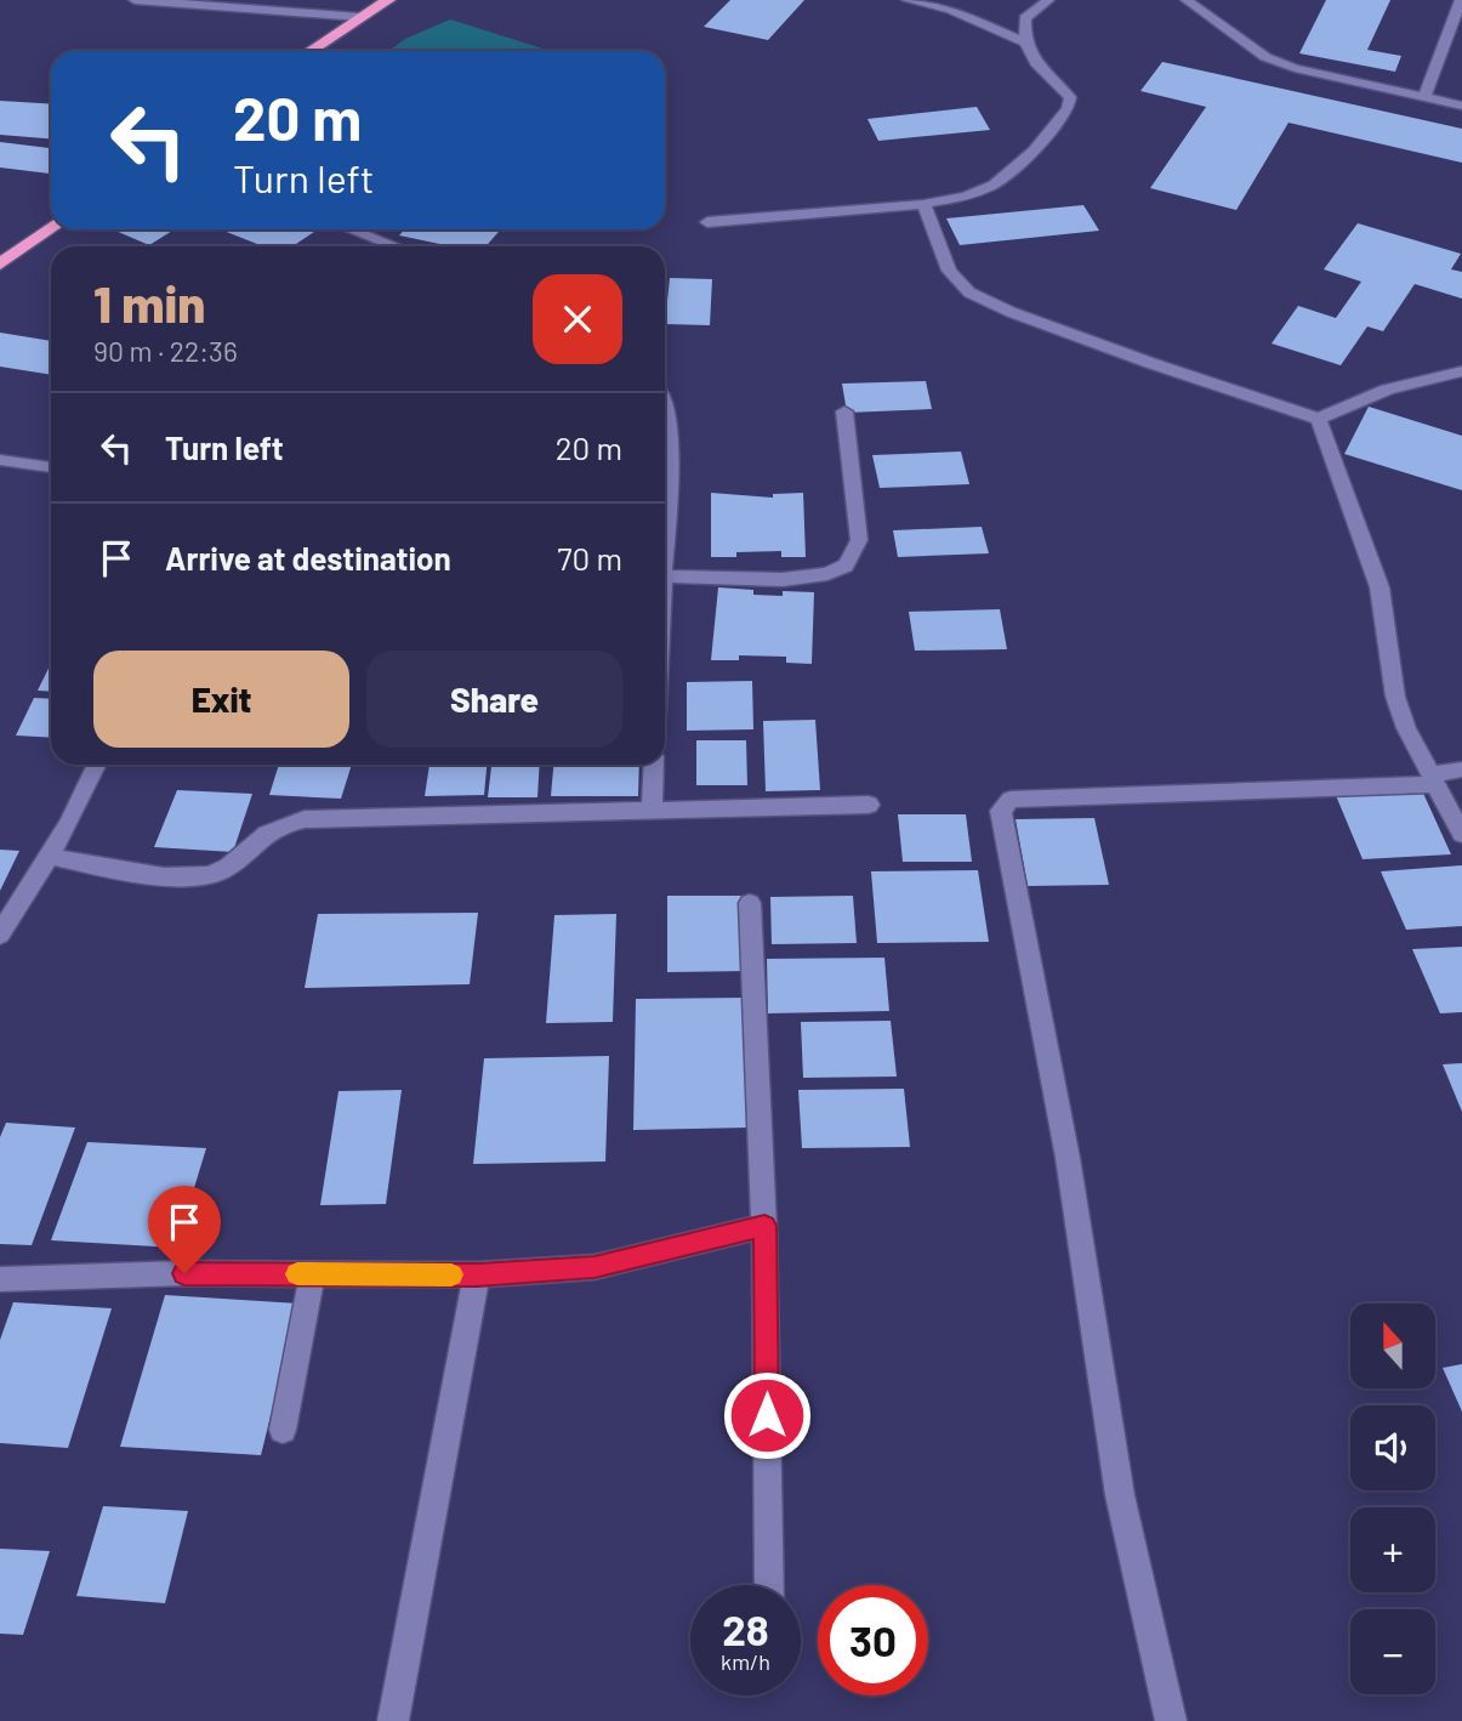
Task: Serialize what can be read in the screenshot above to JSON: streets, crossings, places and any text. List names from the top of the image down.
{
  "north": "top",
  "page": {
    "turn": ["20 m", "Turn left"],
    "heading": ["1 min", "90 m · 22:36"],
    "list": [
      {
        "name": "Turn left",
        "value": "20 m"
      },
      {
        "name": "Arrive at destination",
        "value": "70 m"
      }
    ],
    "buttons": ["Exit", "Share"],
    "map_buttons": ["+", "−"],
    "speed": "28 km/h",
    "limit": "30"
  }
}
